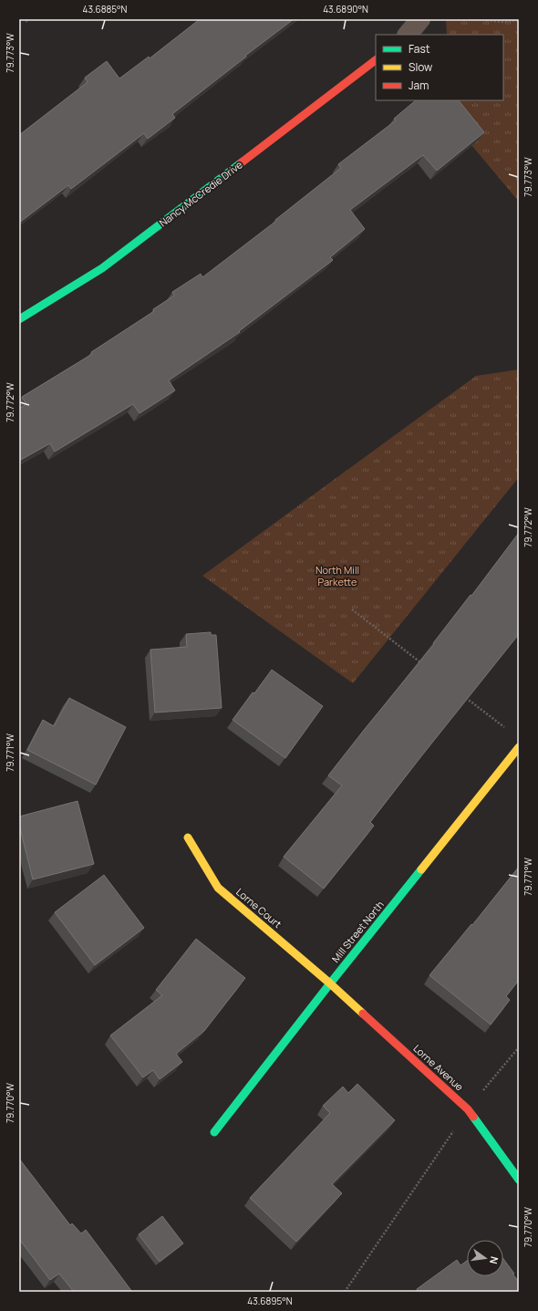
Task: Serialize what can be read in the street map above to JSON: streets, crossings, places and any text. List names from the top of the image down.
{
  "streets": {
    "street": [
      "Nancy McCredie Drive",
      "Lorne Court",
      "Mill Street North",
      "Lorne Avenue"
    ]
  },
  "crossings": [
    ["Lorne Court", "Mill Street North"],
    ["Lorne Court", "Lorne Avenue"],
    ["Mill Street North", "Lorne Avenue"]
  ],
  "parks": ["North Mill Parkette"],
  "legend": ["Fast", "Slow", "Jam"],
  "north": "right",
  "coordinates": [
    "43.6885°N",
    "43.6890°N",
    "79.773°W",
    "79.772°W",
    "79.771°W",
    "79.770°W",
    "43.6895°N"
  ]
}
